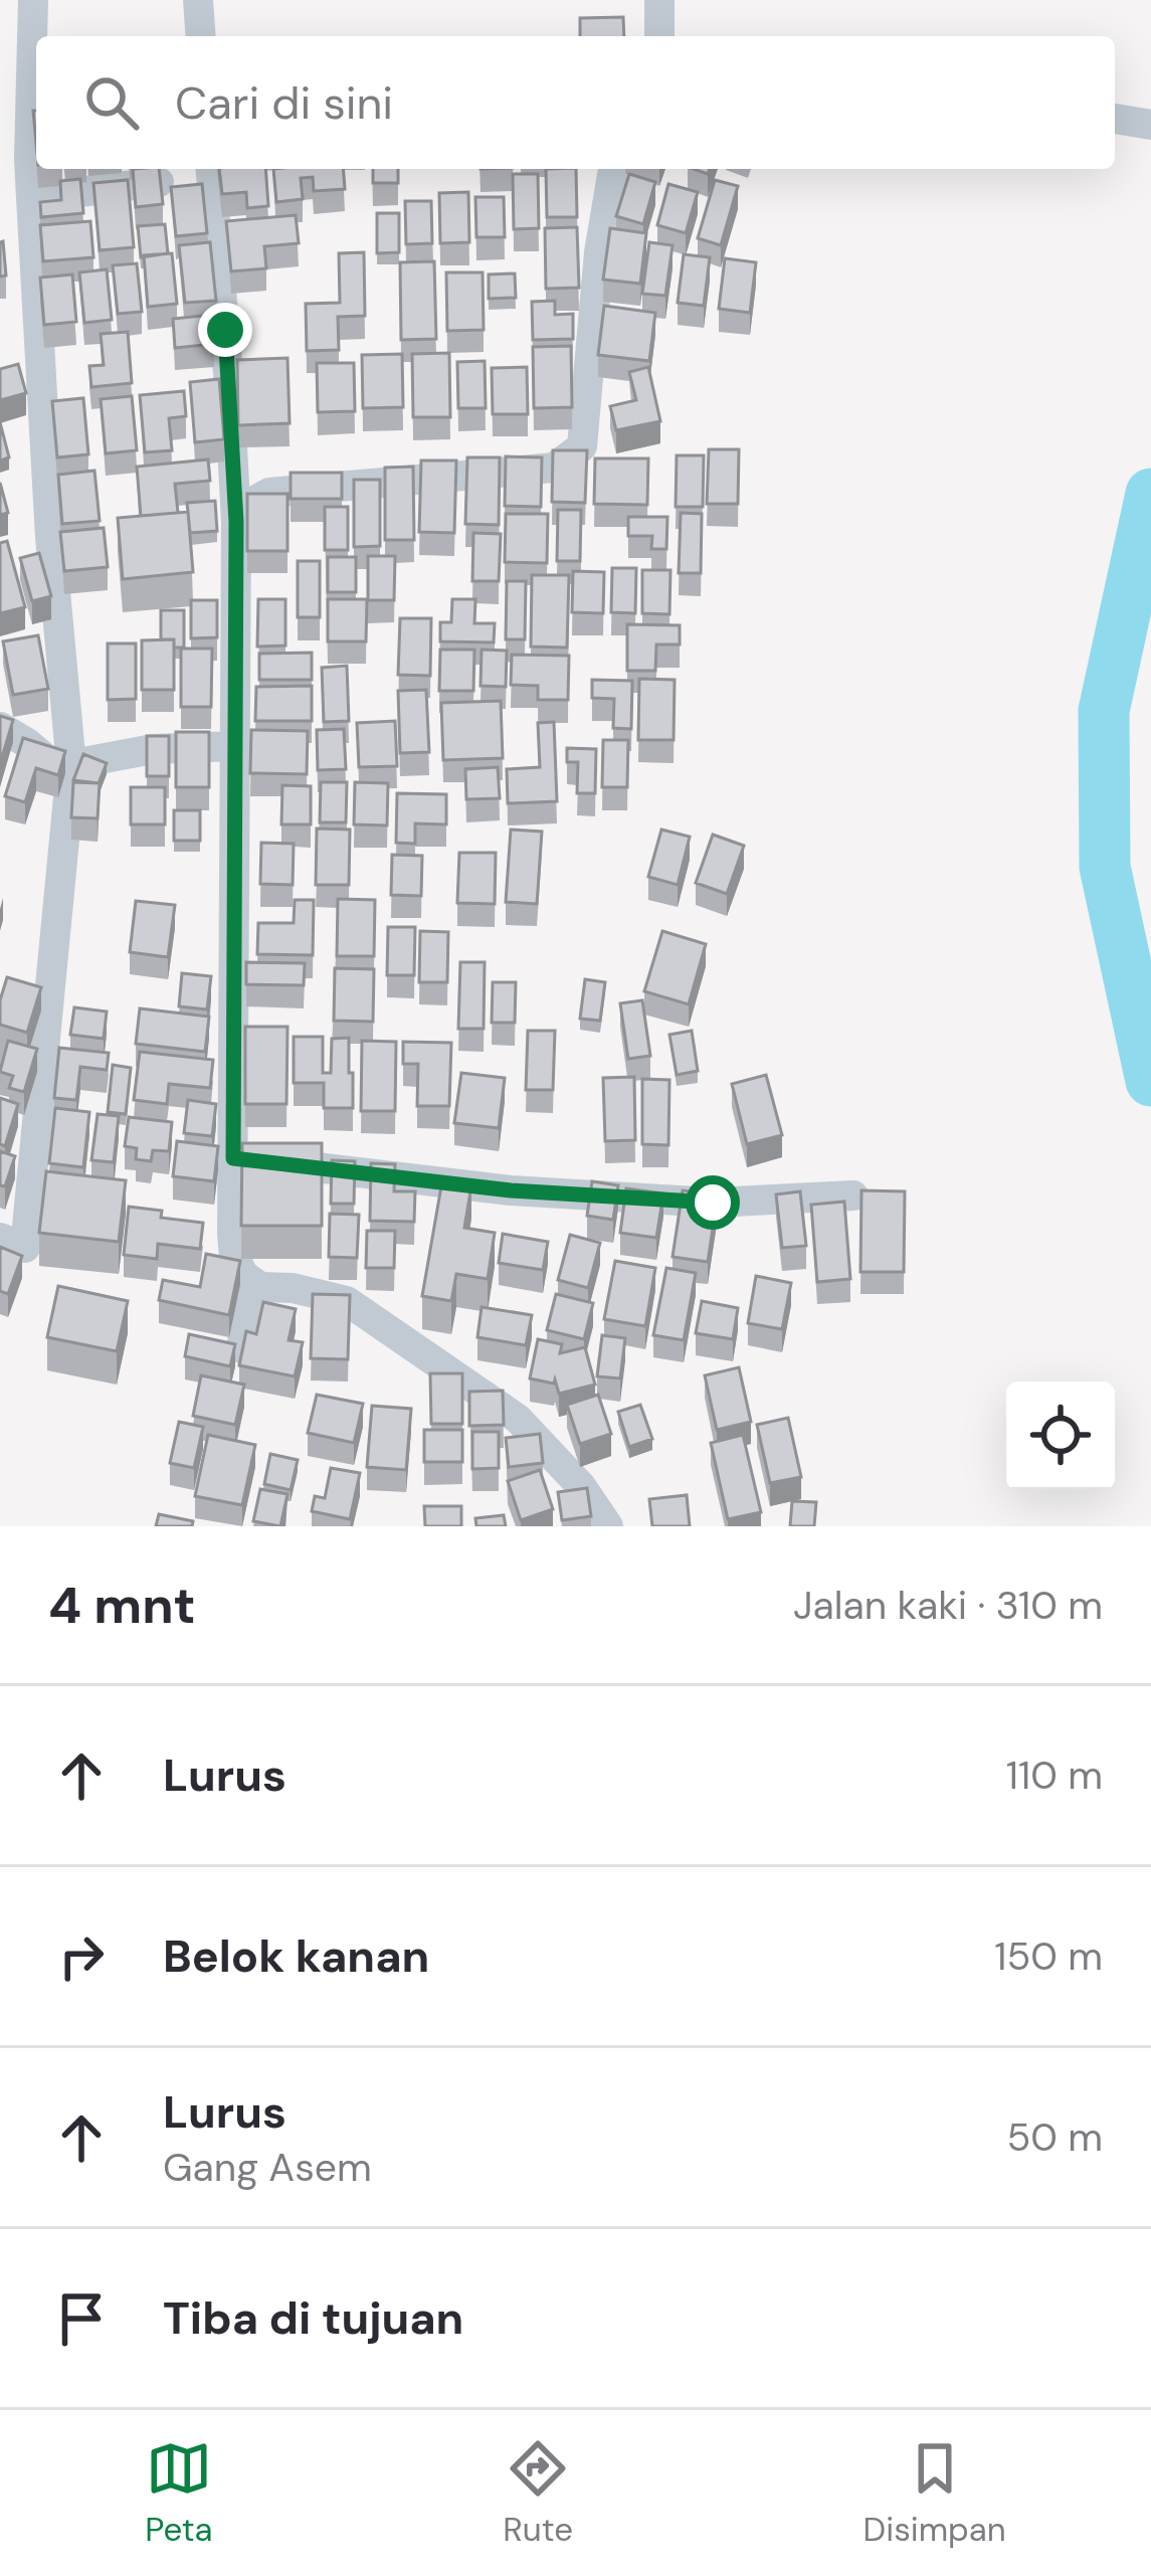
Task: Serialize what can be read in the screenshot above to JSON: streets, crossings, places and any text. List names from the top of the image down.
{
  "page": {
    "search": "Cari di sini",
    "heading": ["4 mnt", "Jalan kaki · 310 m"],
    "list": [
      ["Lurus", "110 m"],
      ["Belok kanan", "150 m"],
      ["Lurus", "Gang Asem", "50 m"],
      "Tiba di tujuan"
    ],
    "nav": ["Peta", "Rute", "Disimpan"]
  }
}
